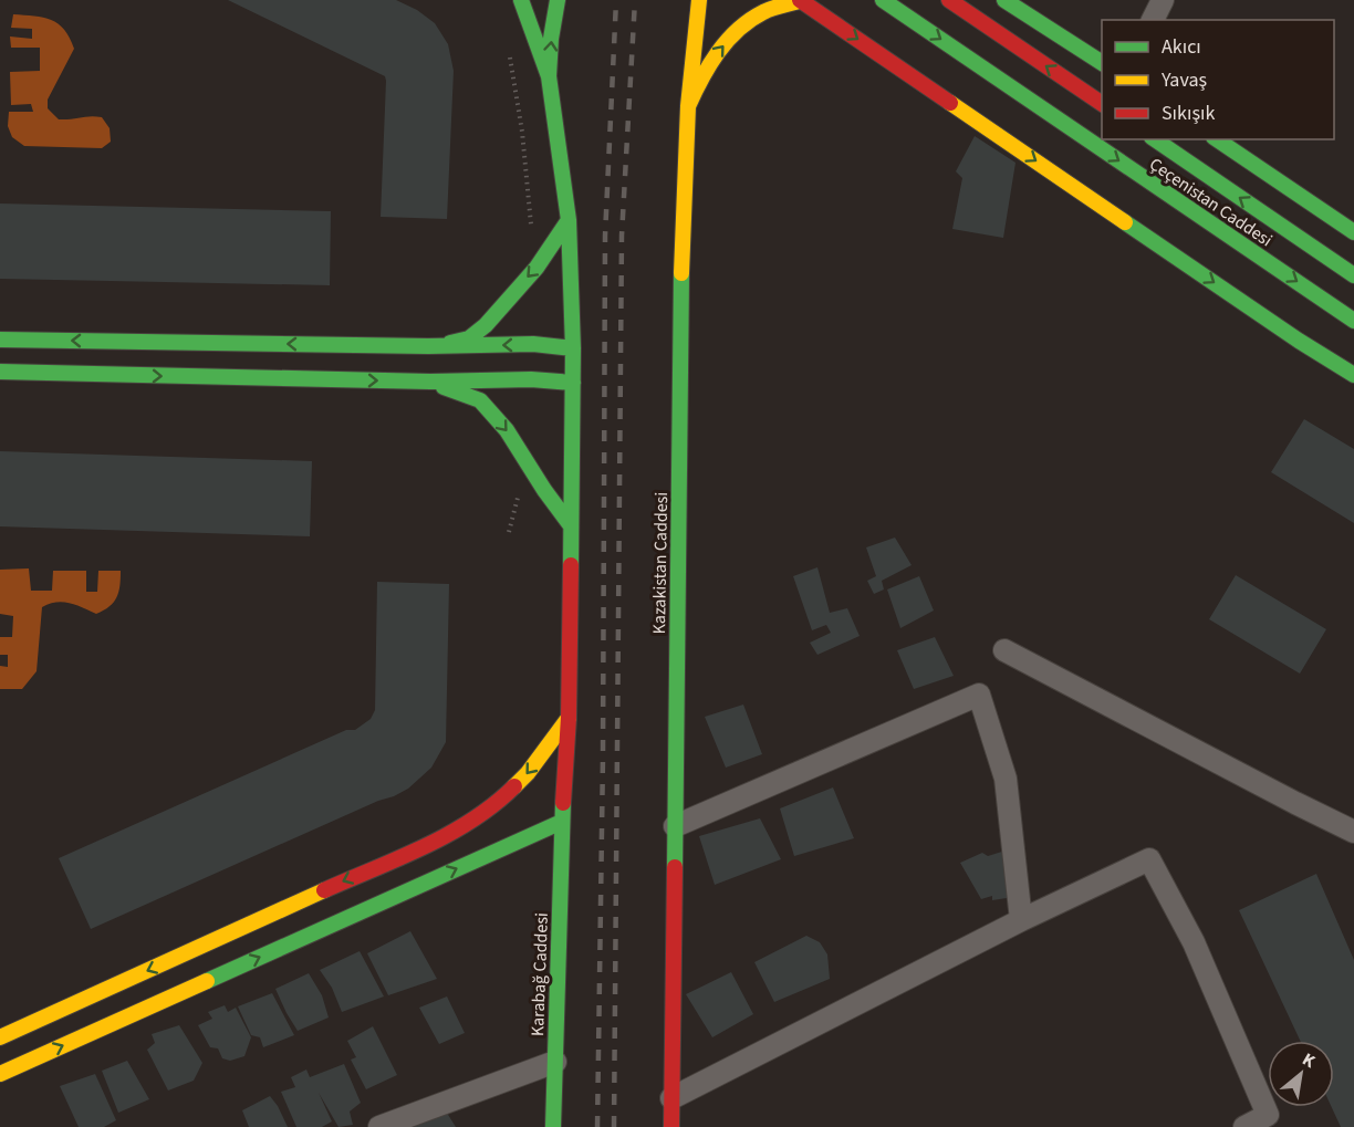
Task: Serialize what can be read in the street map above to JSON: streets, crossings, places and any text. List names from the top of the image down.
{
  "streets": {
    "main road": ["Çeçenistan Caddesi", "Kazakistan Caddesi", "Karabağ Caddesi"]
  },
  "legend": ["Akıcı", "Yavaş", "Sıkışık"],
  "north": "top right"
}
